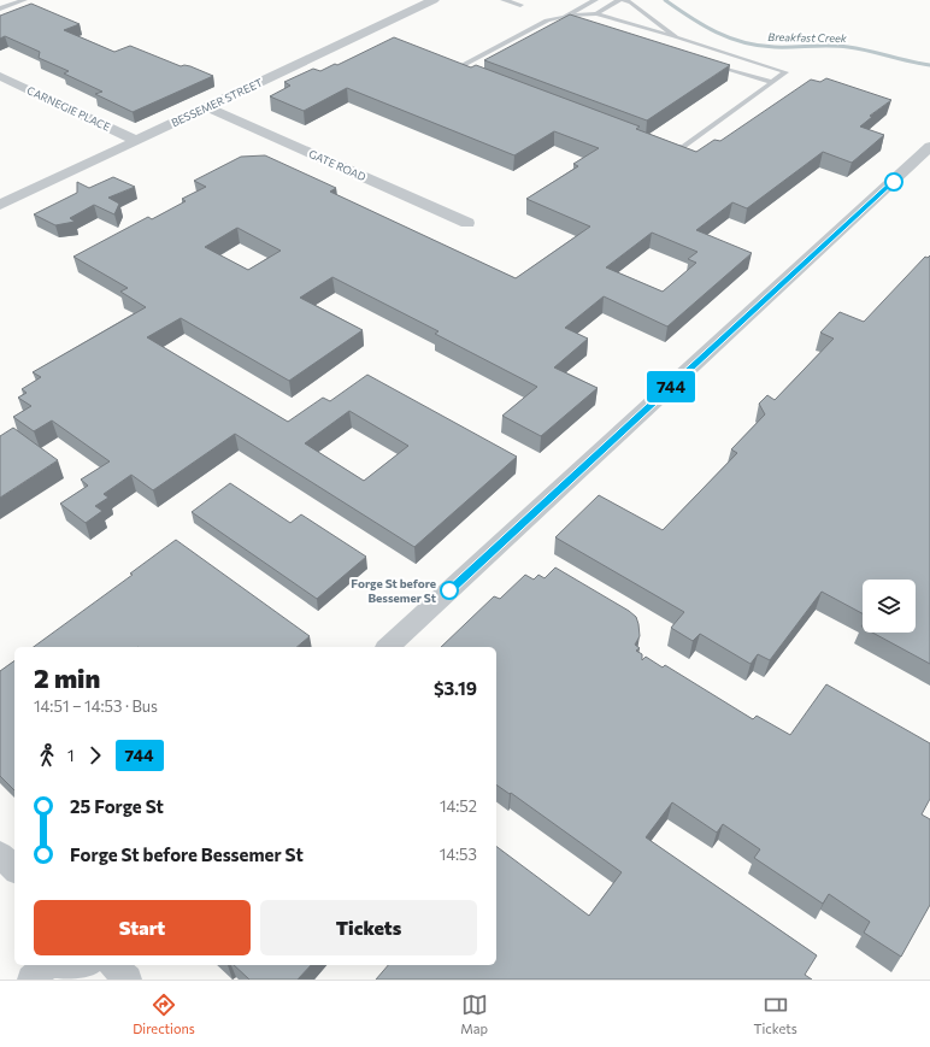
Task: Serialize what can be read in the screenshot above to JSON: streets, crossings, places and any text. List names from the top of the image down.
{
  "streets": {
    "street": ["BESSEMER STREET", "CARNEGIE PLACE", "GATE ROAD"]
  },
  "crossings": [
    ["BESSEMER STREET", "CARNEGIE PLACE"],
    ["BESSEMER STREET", "GATE ROAD"]
  ],
  "water": ["Breakfast Creek"],
  "places": ["Forge St before Bessemer St"],
  "lines": ["bus line 744"],
  "page": {
    "on_map": "744",
    "heading": ["2 min", "14:51 – 14:53 · Bus", "$3.19"],
    "legs": ["1", "744"],
    "list": [
      {
        "name": "25 Forge St",
        "value": "14:52"
      },
      {
        "name": "Forge St before Bessemer St",
        "value": "14:53"
      }
    ],
    "buttons": ["Start", "Tickets"],
    "tabs": ["Directions", "Map", "Tickets"]
  }
}
